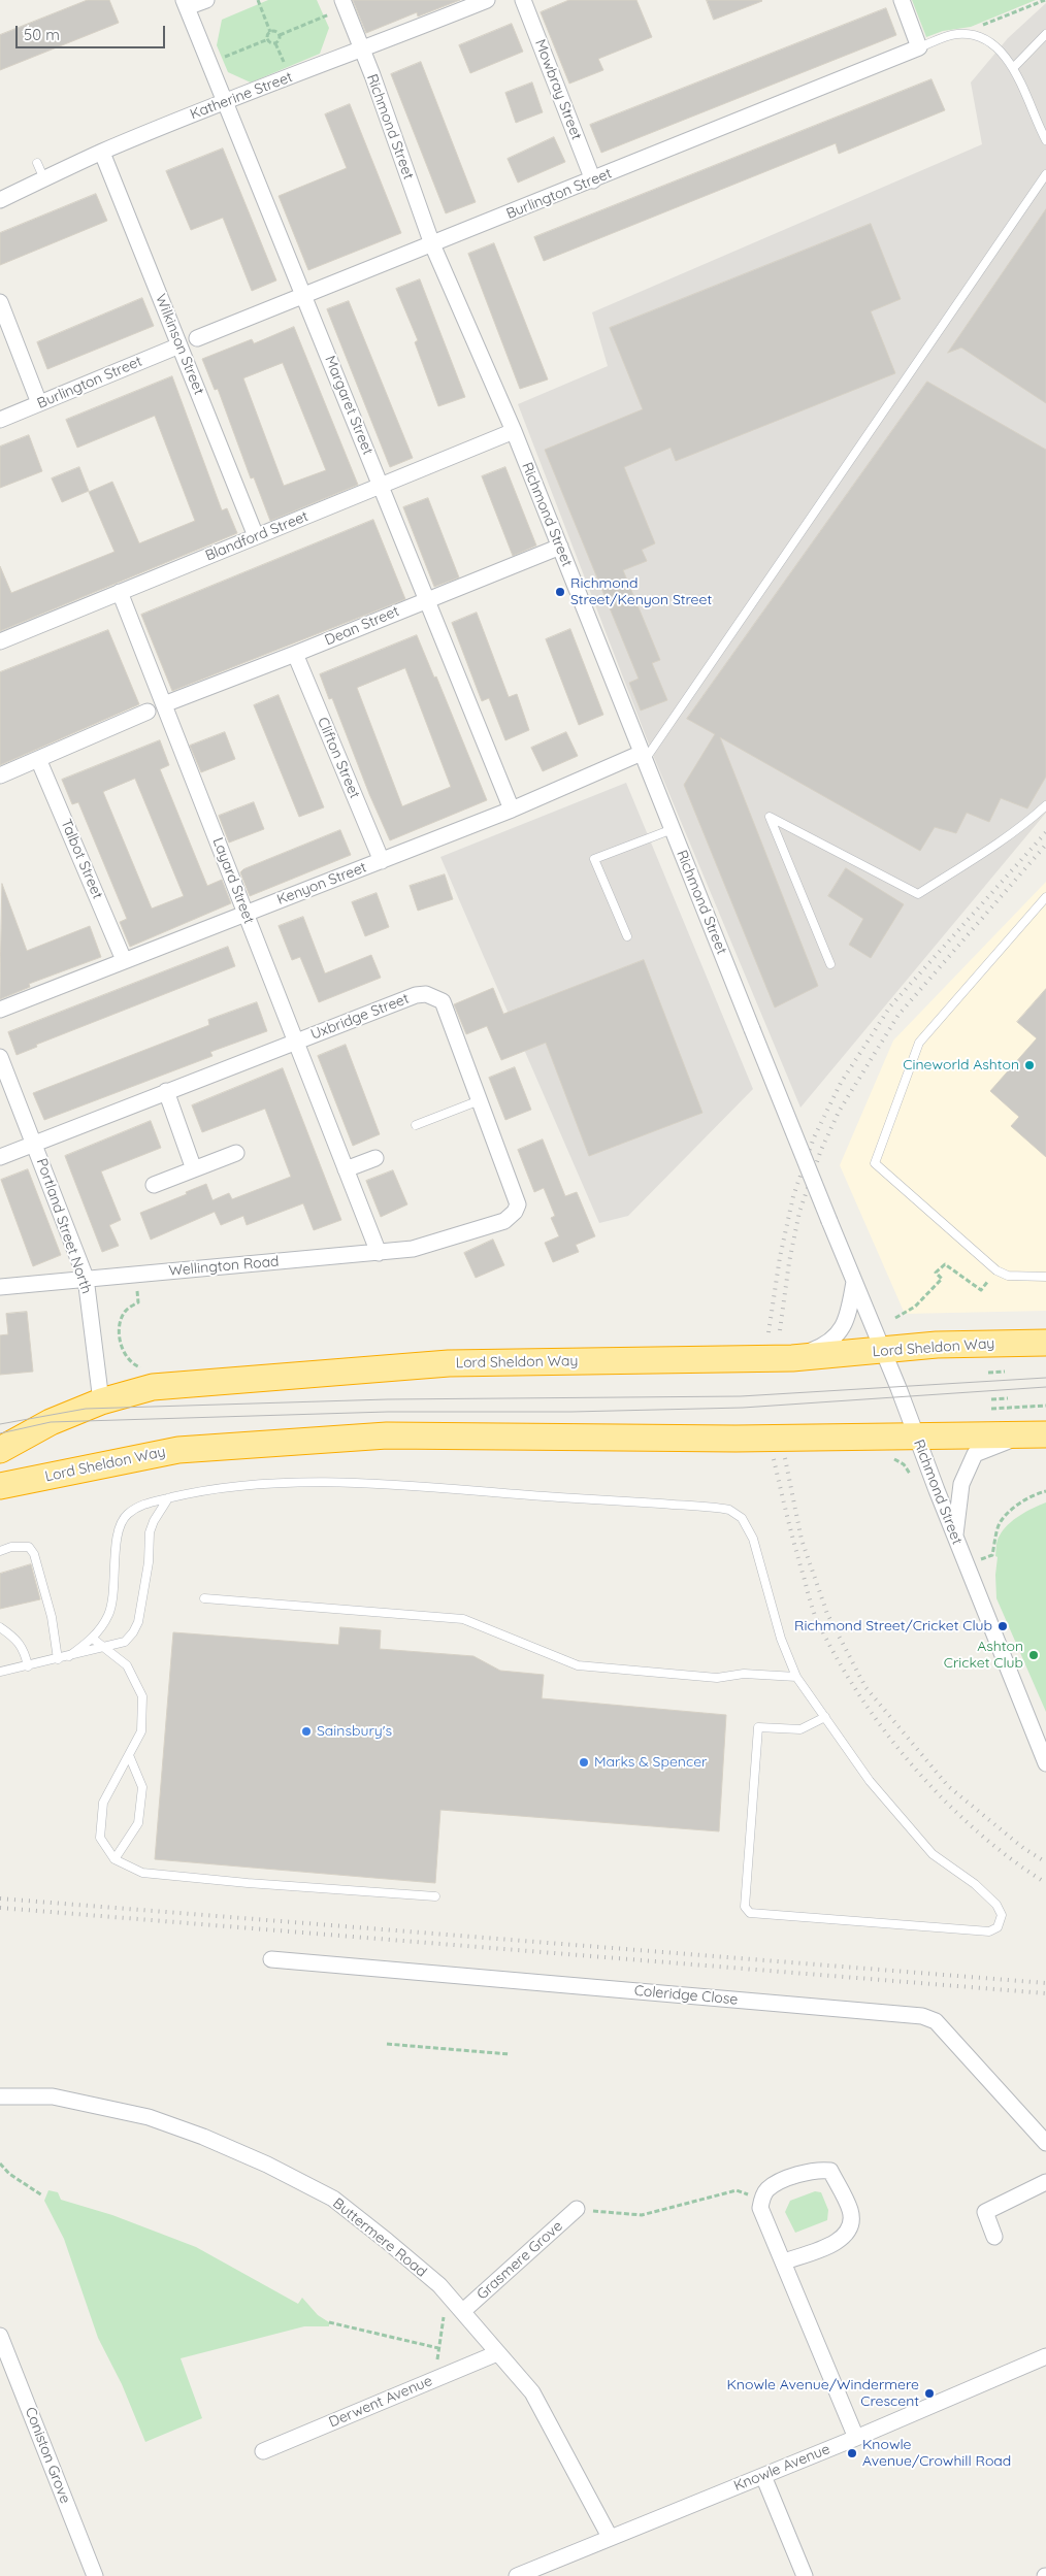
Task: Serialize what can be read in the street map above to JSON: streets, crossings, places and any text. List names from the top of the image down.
{
  "streets": {
    "highway": ["Lord Sheldon Way"],
    "street": [
      "Mowbray Street",
      "Katherine Street",
      "Richmond Street",
      "Burlington Street",
      "Wilkinson Street",
      "Margaret Street",
      "Blandford Street",
      "Dean Street",
      "Clifton Street",
      "Talbot Street",
      "Layard Street",
      "Kenyon Street",
      "Uxbridge Street",
      "Portland Street North",
      "Wellington Road",
      "Coleridge Close",
      "Buttermere Road",
      "Grasmere Grove",
      "Derwent Avenue",
      "Coniston Grove",
      "Knowle Avenue"
    ]
  },
  "crossings": [
    ["Mowbray Street", "Burlington Street"],
    ["Katherine Street", "Richmond Street"],
    ["Katherine Street", "Wilkinson Street"],
    ["Katherine Street", "Margaret Street"],
    ["Richmond Street", "Burlington Street"],
    ["Richmond Street", "Blandford Street"],
    ["Richmond Street", "Dean Street"],
    ["Richmond Street", "Kenyon Street"],
    ["Richmond Street", "Lord Sheldon Way"],
    ["Burlington Street", "Wilkinson Street"],
    ["Burlington Street", "Margaret Street"],
    ["Wilkinson Street", "Blandford Street"],
    ["Margaret Street", "Blandford Street"],
    ["Margaret Street", "Dean Street"],
    ["Margaret Street", "Kenyon Street"],
    ["Blandford Street", "Layard Street"],
    ["Dean Street", "Clifton Street"],
    ["Dean Street", "Layard Street"],
    ["Clifton Street", "Kenyon Street"],
    ["Talbot Street", "Kenyon Street"],
    ["Layard Street", "Kenyon Street"],
    ["Layard Street", "Uxbridge Street"],
    ["Layard Street", "Wellington Road"],
    ["Uxbridge Street", "Portland Street North"],
    ["Uxbridge Street", "Wellington Road"],
    ["Portland Street North", "Wellington Road"],
    ["Portland Street North", "Lord Sheldon Way"],
    ["Buttermere Road", "Grasmere Grove"],
    ["Buttermere Road", "Derwent Avenue"],
    ["Buttermere Road", "Knowle Avenue"]
  ],
  "places": [
    "Richmond Street/Kenyon Street",
    "Cineworld Ashton",
    "Richmond Street/Cricket Club",
    "Ashton Cricket Club",
    "Sainsbury's",
    "Marks & Spencer",
    "Knowle Avenue/Windermere Crescent",
    "Knowle Avenue/Crowhill Road"
  ],
  "scale_bar": "50 m"
}
